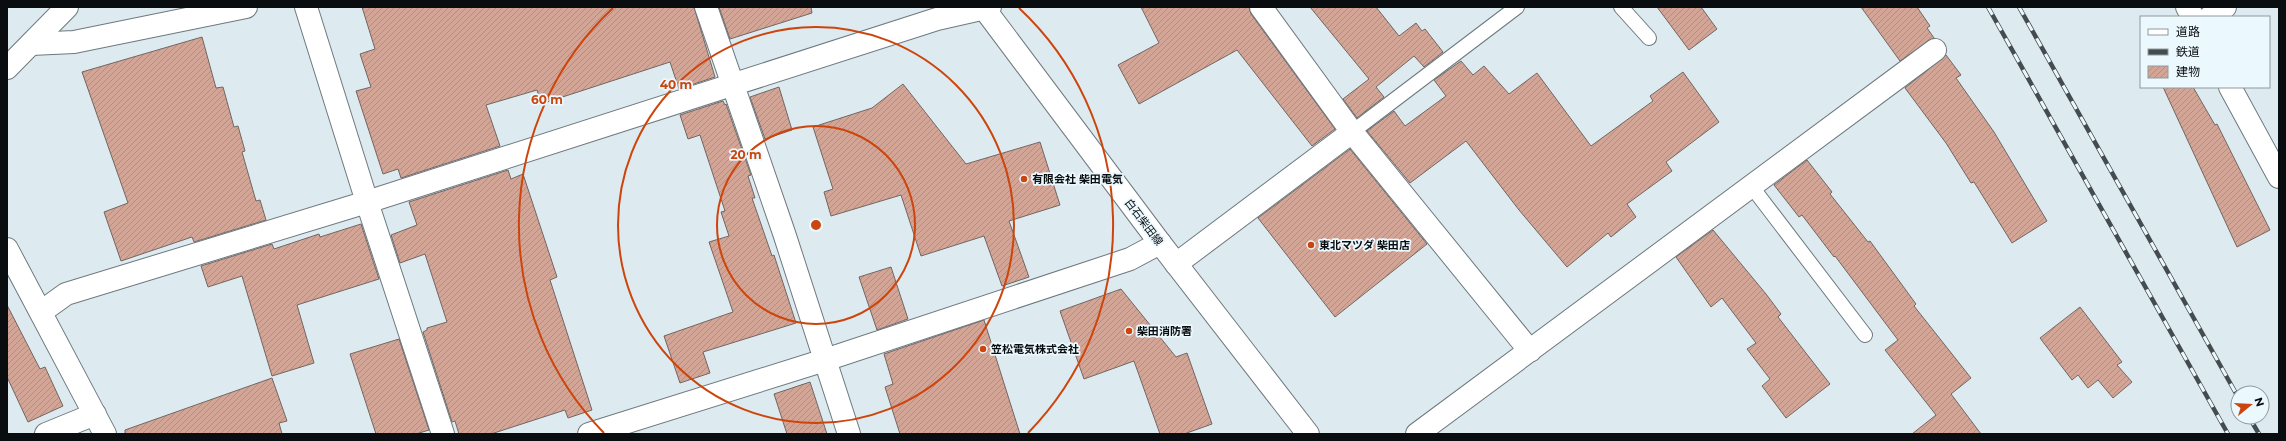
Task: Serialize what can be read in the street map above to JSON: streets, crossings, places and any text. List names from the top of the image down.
{
  "streets": {
    "street": ["白石柴田線"]
  },
  "places": [
    "有限会社 柴田電気",
    "東北マツダ 柴田店",
    "柴田消防署",
    "笠松電気株式会社"
  ],
  "legend": ["道路", "鉄道", "建物"],
  "north": "right",
  "rings": ["40 m", "60 m", "20 m"]
}
